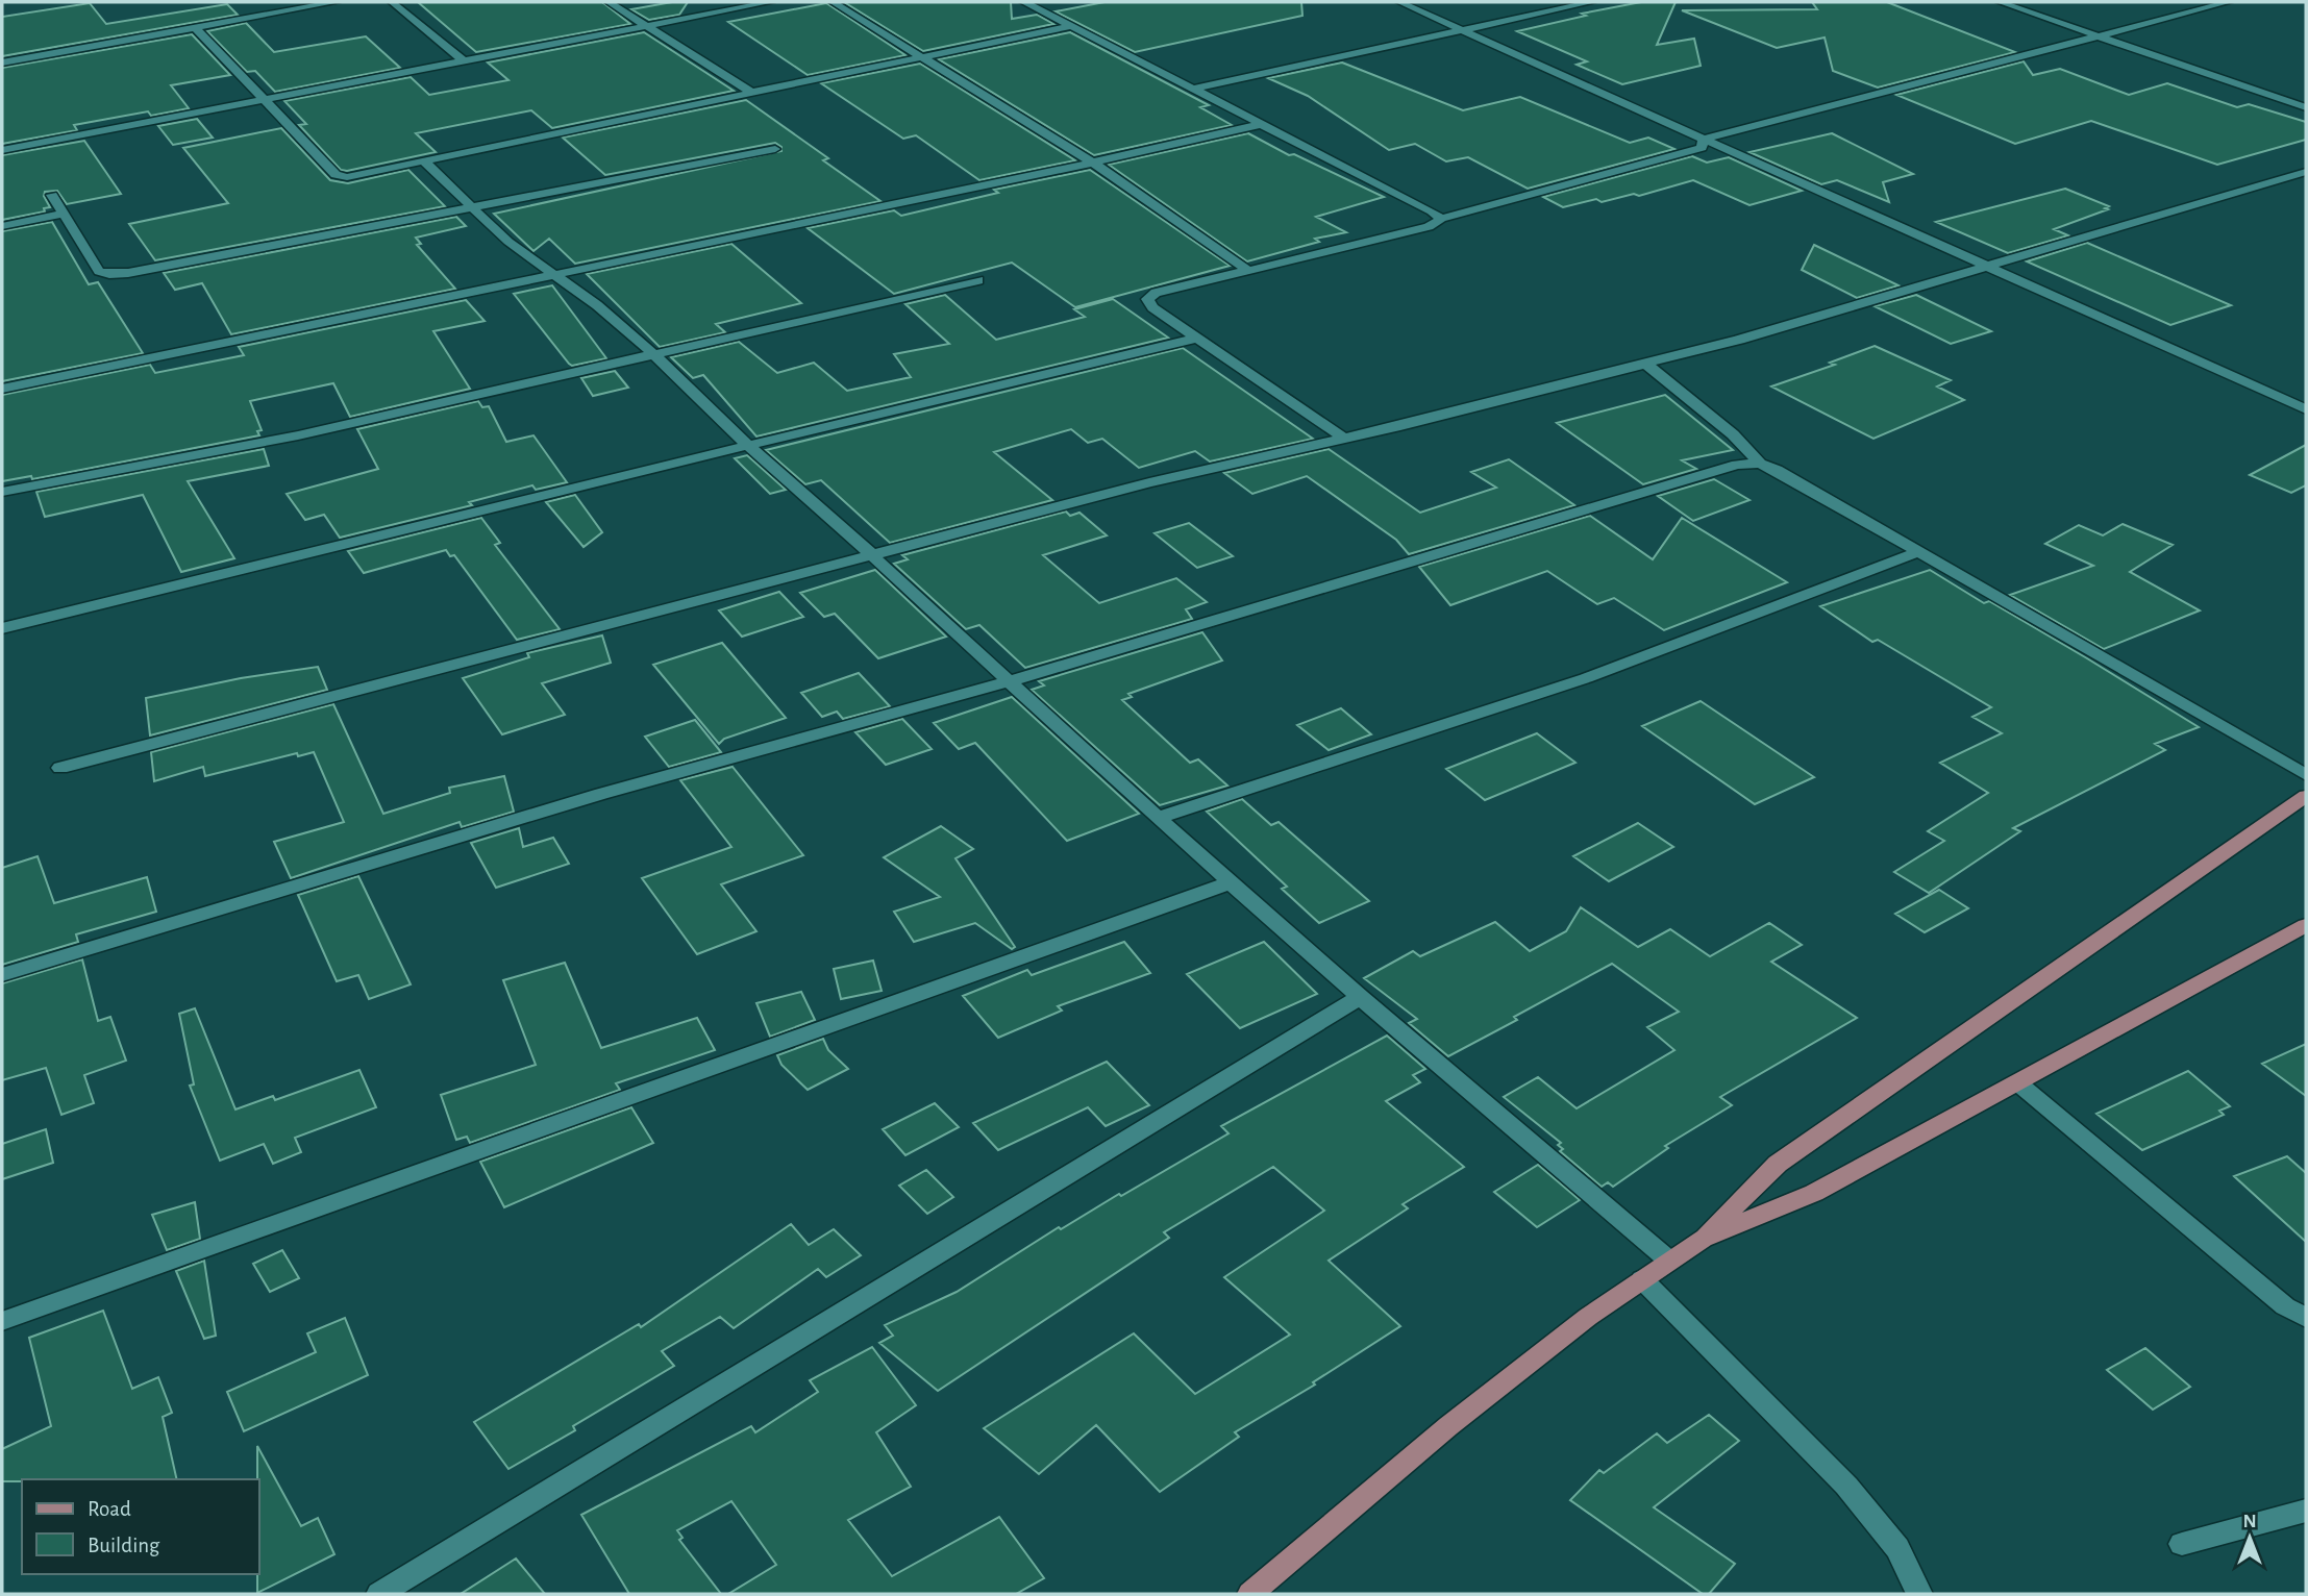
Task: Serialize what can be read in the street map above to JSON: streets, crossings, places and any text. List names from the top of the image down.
{
  "legend": ["Road", "Building"],
  "north": "top"
}
